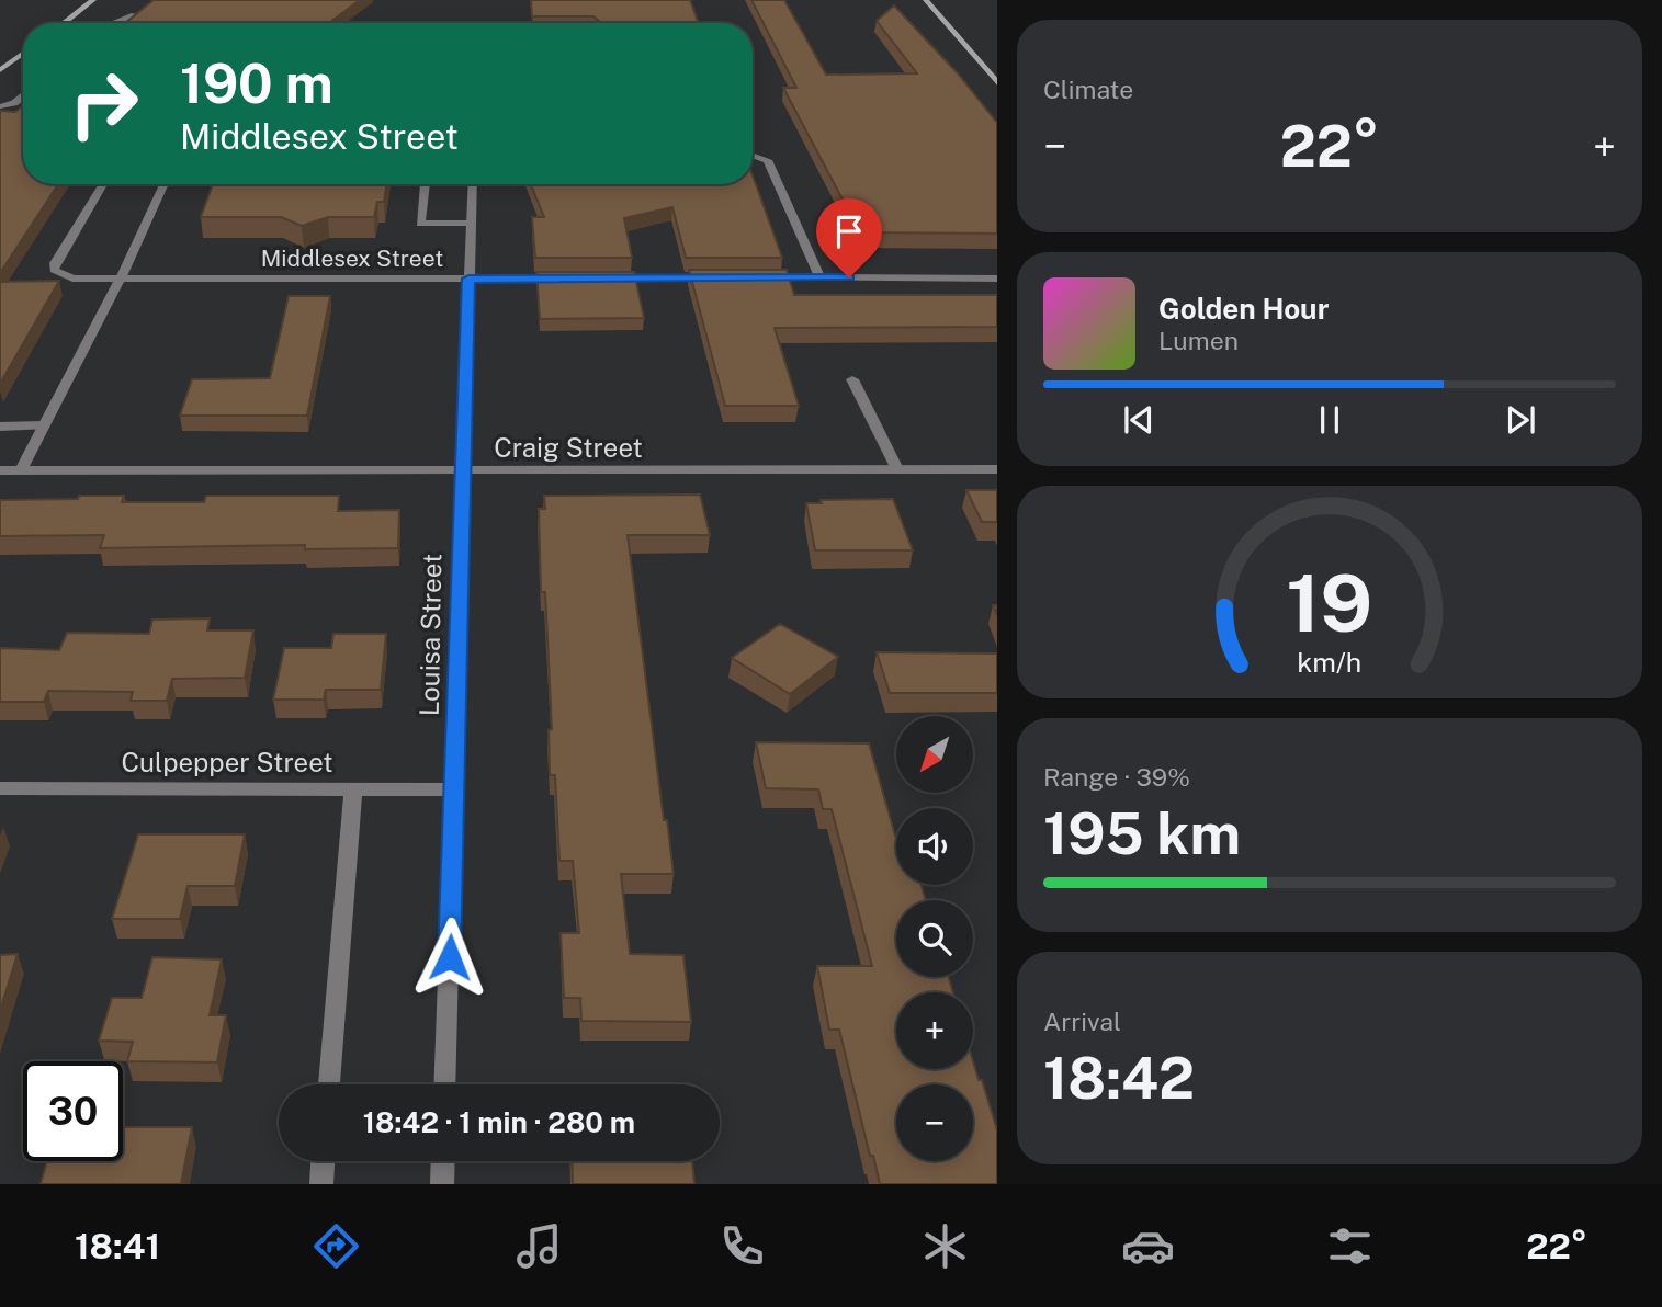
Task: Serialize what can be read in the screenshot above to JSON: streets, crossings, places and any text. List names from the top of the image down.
{
  "streets": {
    "street": [
      "Middlesex Street",
      "Craig Street",
      "Louisa Street",
      "Culpepper Street"
    ]
  },
  "crossings": [
    ["Middlesex Street", "Louisa Street"],
    ["Craig Street", "Louisa Street"],
    ["Louisa Street", "Culpepper Street"]
  ],
  "north": "bottom left",
  "page": {
    "tile": [
      "Climate",
      ["Range · 39%", "195 km"],
      ["Arrival", "18:42"]
    ],
    "turn": ["190 m", "Middlesex Street"],
    "heat": ["−", "22°", "+"],
    "song": ["Golden Hour", "Lumen"],
    "map_buttons": ["+", "−"],
    "limit": "30",
    "trip": "18:42 · 1 min · 280 m",
    "tabs": ["18:41", "22°"],
    "gauge": ["19", "km/h"]
  }
}
